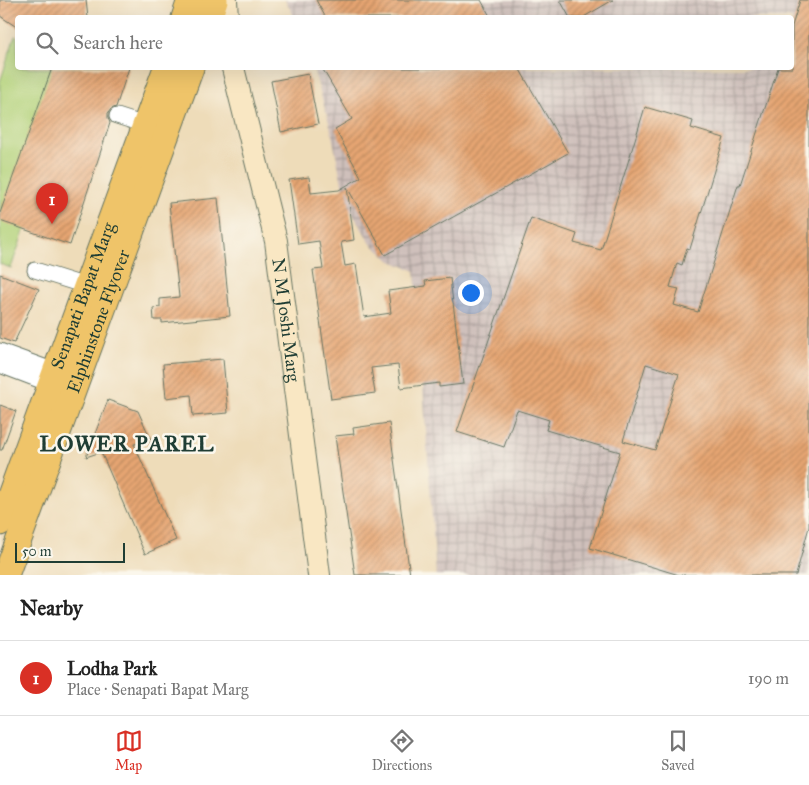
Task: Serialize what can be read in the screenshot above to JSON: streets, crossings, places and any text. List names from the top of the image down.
{
  "streets": {
    "main road": ["Senapati Bapat Marg", "N M Joshi Marg", "Elphinstone Flyover"]
  },
  "districts": ["LOWER PAREL"],
  "scale_bar": "50 m",
  "page": {
    "search": "Search here",
    "pins": "1",
    "scale": "50 m",
    "heading": "Nearby",
    "list": [
      {
        "mark": "1",
        "name": "Lodha Park",
        "note": "Place · Senapati Bapat Marg",
        "value": "190 m"
      }
    ],
    "nav": ["Map", "Directions", "Saved"]
  }
}
